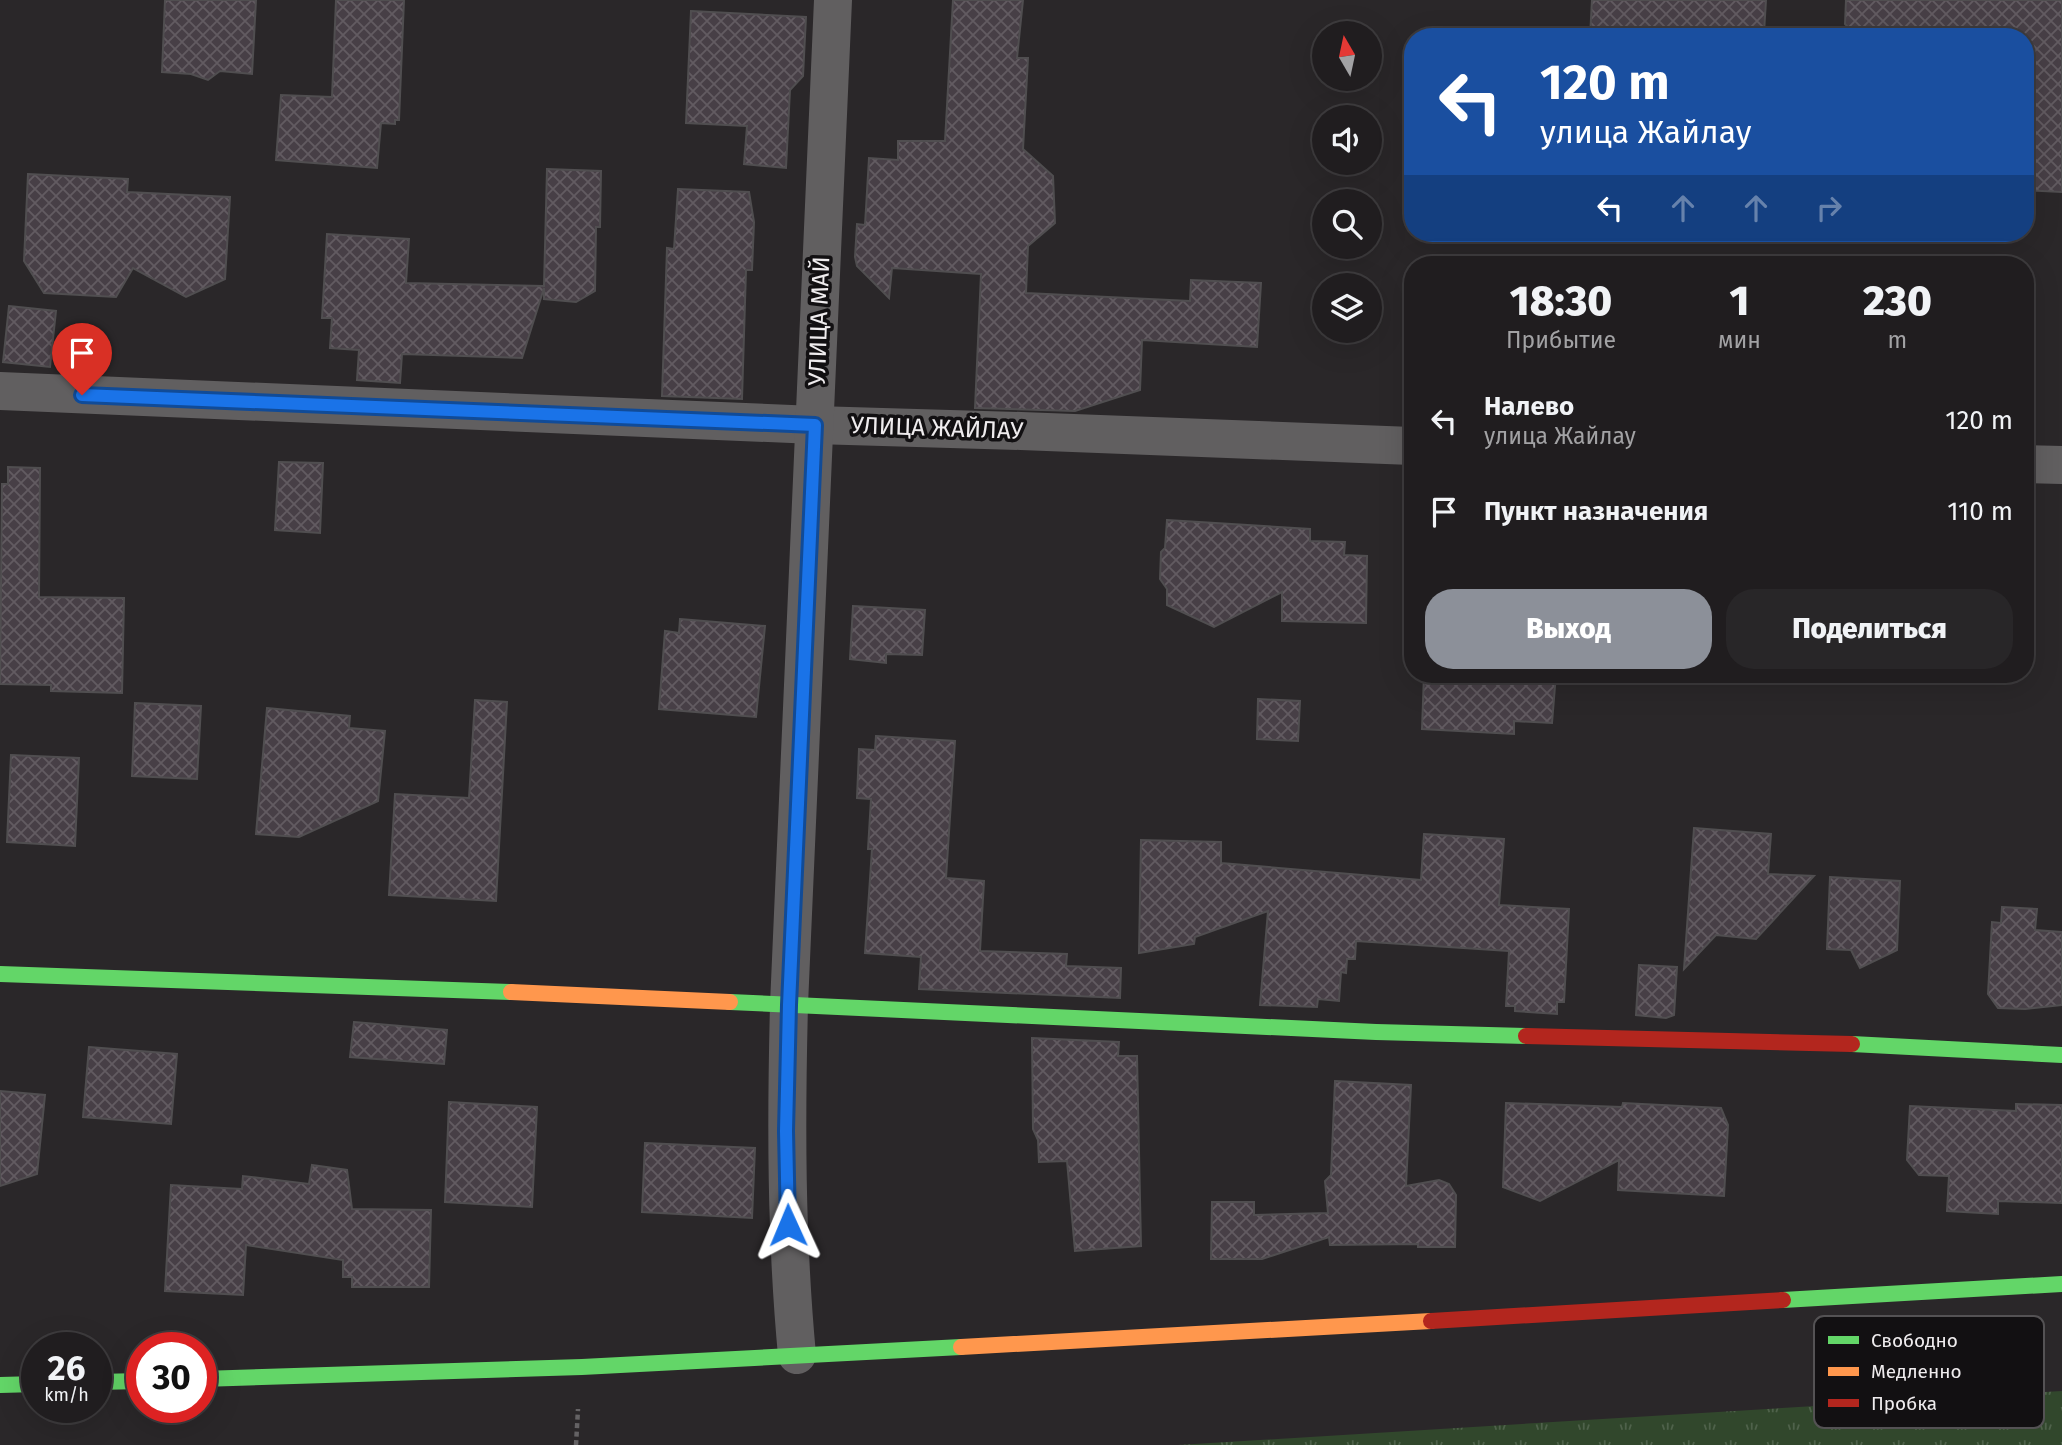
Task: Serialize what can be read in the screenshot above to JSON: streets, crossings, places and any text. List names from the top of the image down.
{
  "streets": {
    "street": ["УЛИЦА МАЙ", "УЛИЦА ЖАЙЛАУ"]
  },
  "crossings": [
    ["УЛИЦА МАЙ", "УЛИЦА ЖАЙЛАУ"]
  ],
  "legend": ["Свободно", "Медленно", "Пробка"],
  "north": "top",
  "page": {
    "turn": ["120 m", "улица Жайлау"],
    "eta": [
      "18:30",
      "Прибытие",
      "1",
      "мин",
      "230",
      "m"
    ],
    "list": [
      {
        "name": "Налево",
        "note": "улица Жайлау",
        "value": "120 m"
      },
      {
        "name": "Пункт назначения",
        "value": "110 m"
      }
    ],
    "buttons": ["Выход", "Поделиться"],
    "speed": "26 km/h",
    "limit": "30"
  }
}
